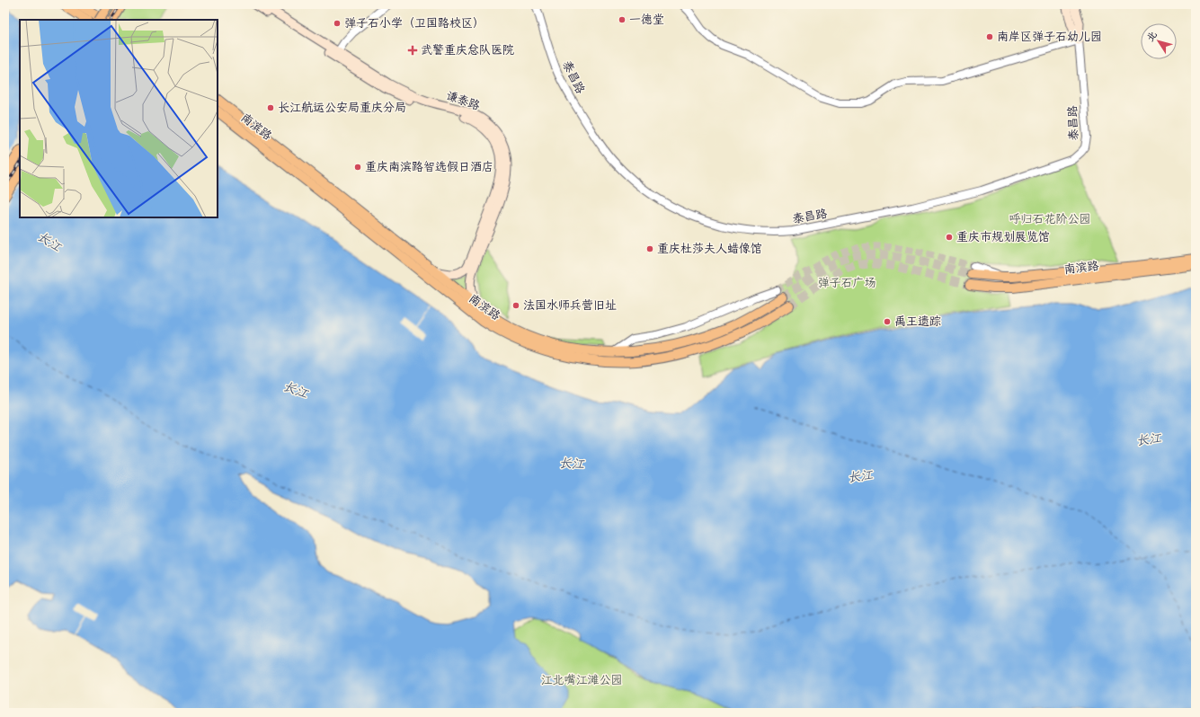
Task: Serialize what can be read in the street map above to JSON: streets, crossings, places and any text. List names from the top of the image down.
{
  "streets": {
    "main road": ["谦泰路", "南滨路"],
    "street": ["泰昌路"]
  },
  "crossings": [
    ["谦泰路", "南滨路"]
  ],
  "water": ["长江"],
  "parks": ["呼归石花阶公园", "弹子石广场", "江北嘴江滩公园"],
  "places": {
    "other": [
      "一德堂",
      "弹子石小学（卫国路校区）",
      "南岸区弹子石幼儿园",
      "长江航运公安局重庆分局",
      "重庆南滨路智选假日酒店",
      "重庆市规划展览馆",
      "重庆杜莎夫人蜡像馆",
      "法国水师兵营旧址",
      "禹王遗踪"
    ],
    "health": ["武警重庆总队医院"]
  },
  "north": "top left"
}
